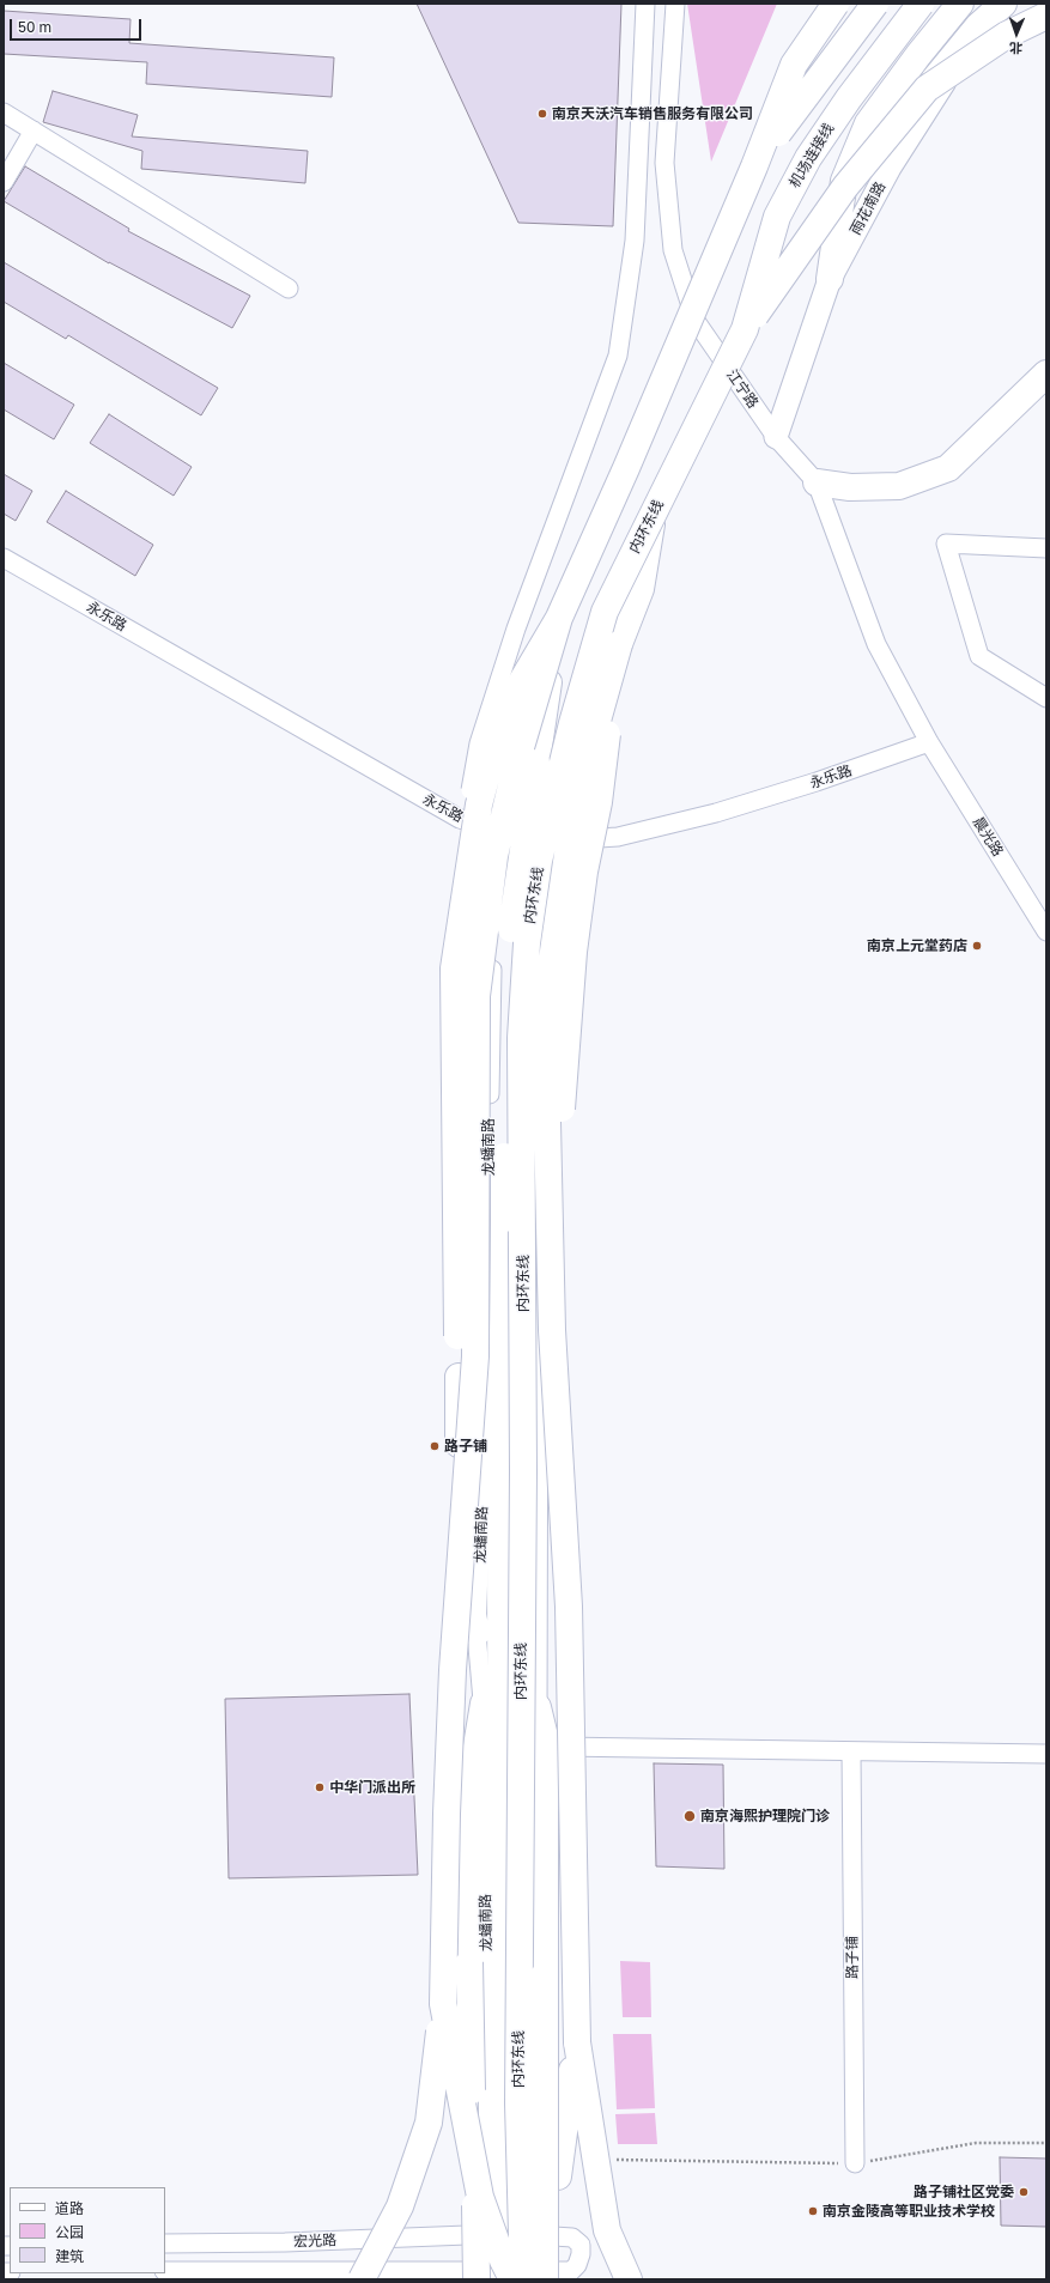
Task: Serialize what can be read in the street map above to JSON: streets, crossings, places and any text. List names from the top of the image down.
{
  "streets": {
    "highway": ["机场连接线", "内环东线"],
    "main road": ["雨花南路"],
    "street": [
      "江宁路",
      "永乐路",
      "晨光路",
      "龙蟠南路",
      "路子铺",
      "宏光路"
    ]
  },
  "crossings": [
    ["机场连接线", "内环东线"],
    ["雨花南路", "江宁路"],
    ["江宁路", "永乐路"],
    ["江宁路", "晨光路"],
    ["永乐路", "晨光路"],
    ["永乐路", "龙蟠南路"],
    ["龙蟠南路", "宏光路"]
  ],
  "places": [
    "南京天沃汽车销售服务有限公司",
    "南京上元堂药店",
    "路子铺",
    "中华门派出所",
    "南京海熙护理院门诊",
    "路子铺社区党委",
    "南京金陵高等职业技术学校"
  ],
  "legend": ["道路", "公园", "建筑"],
  "scale_bar": "50 m",
  "north": "bottom"
}
